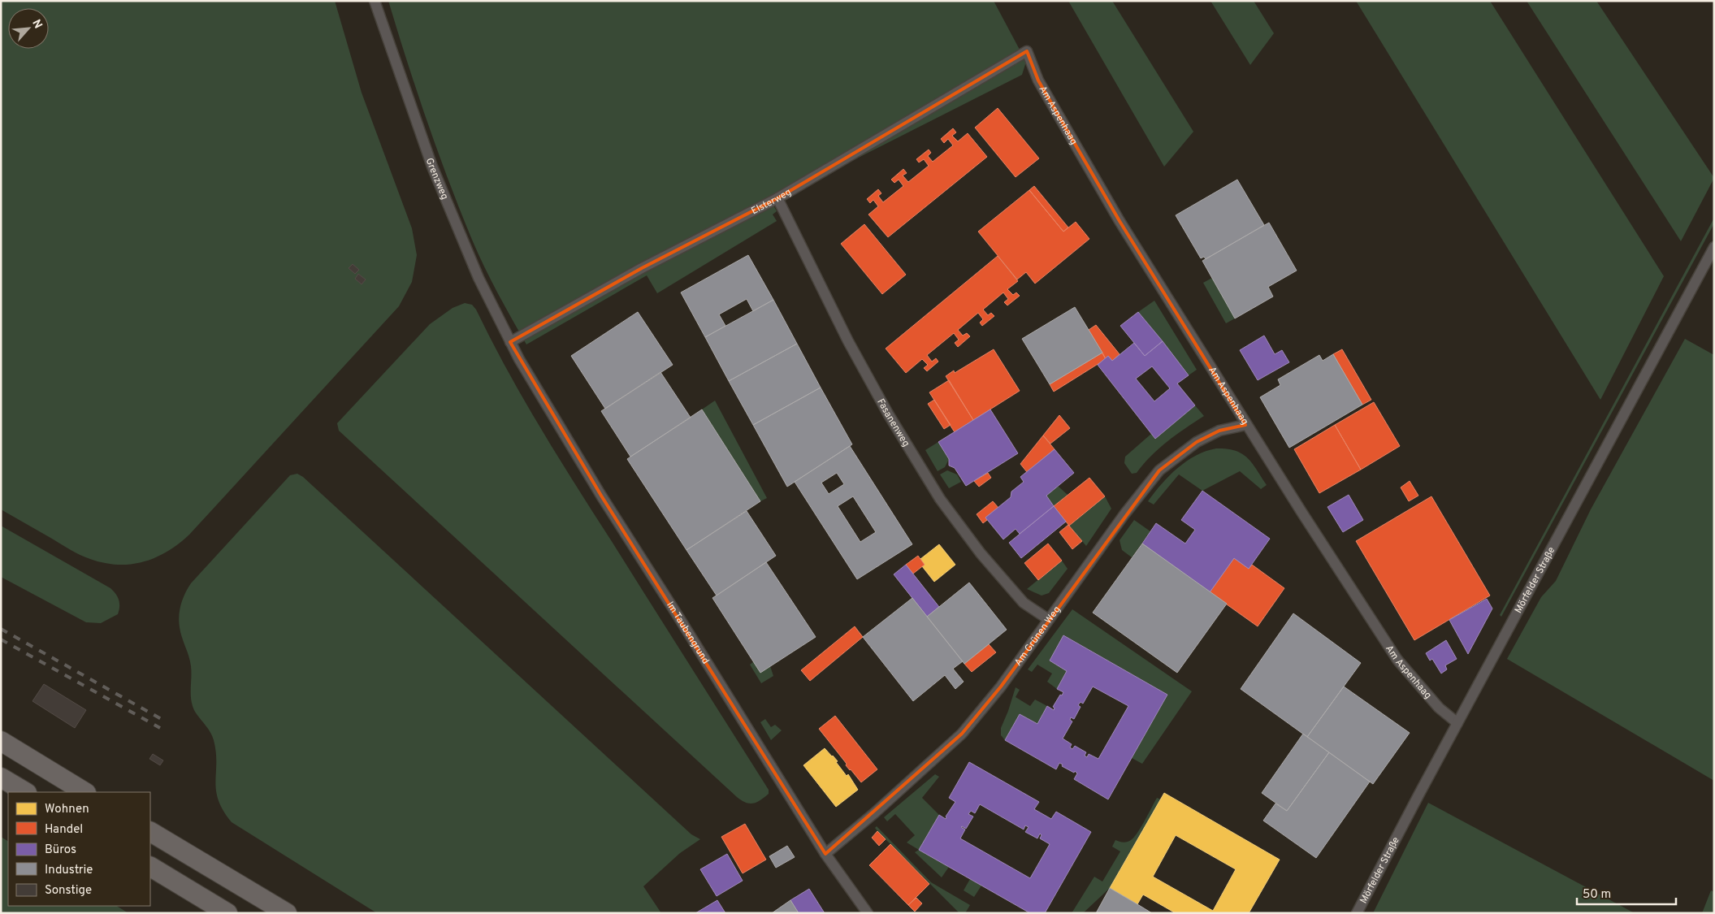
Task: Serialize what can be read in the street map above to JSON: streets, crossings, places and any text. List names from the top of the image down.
{
  "streets": {
    "street": [
      "Am Aspenhaag",
      "Grenzweg",
      "Elsterweg",
      "Fasanenweg",
      "Mörfelder Straße",
      "Im Taubengrund",
      "Am Grünen Weg"
    ]
  },
  "crossings": [
    ["Am Aspenhaag", "Elsterweg"],
    ["Am Aspenhaag", "Mörfelder Straße"],
    ["Am Aspenhaag", "Am Grünen Weg"],
    ["Grenzweg", "Elsterweg"],
    ["Grenzweg", "Im Taubengrund"],
    ["Elsterweg", "Fasanenweg"],
    ["Elsterweg", "Im Taubengrund"],
    ["Fasanenweg", "Am Grünen Weg"],
    ["Im Taubengrund", "Am Grünen Weg"]
  ],
  "legend": [
    "Wohnen",
    "Handel",
    "Büros",
    "Industrie",
    "Sonstige"
  ],
  "scale_bar": "50 m",
  "north": "top right"
}
